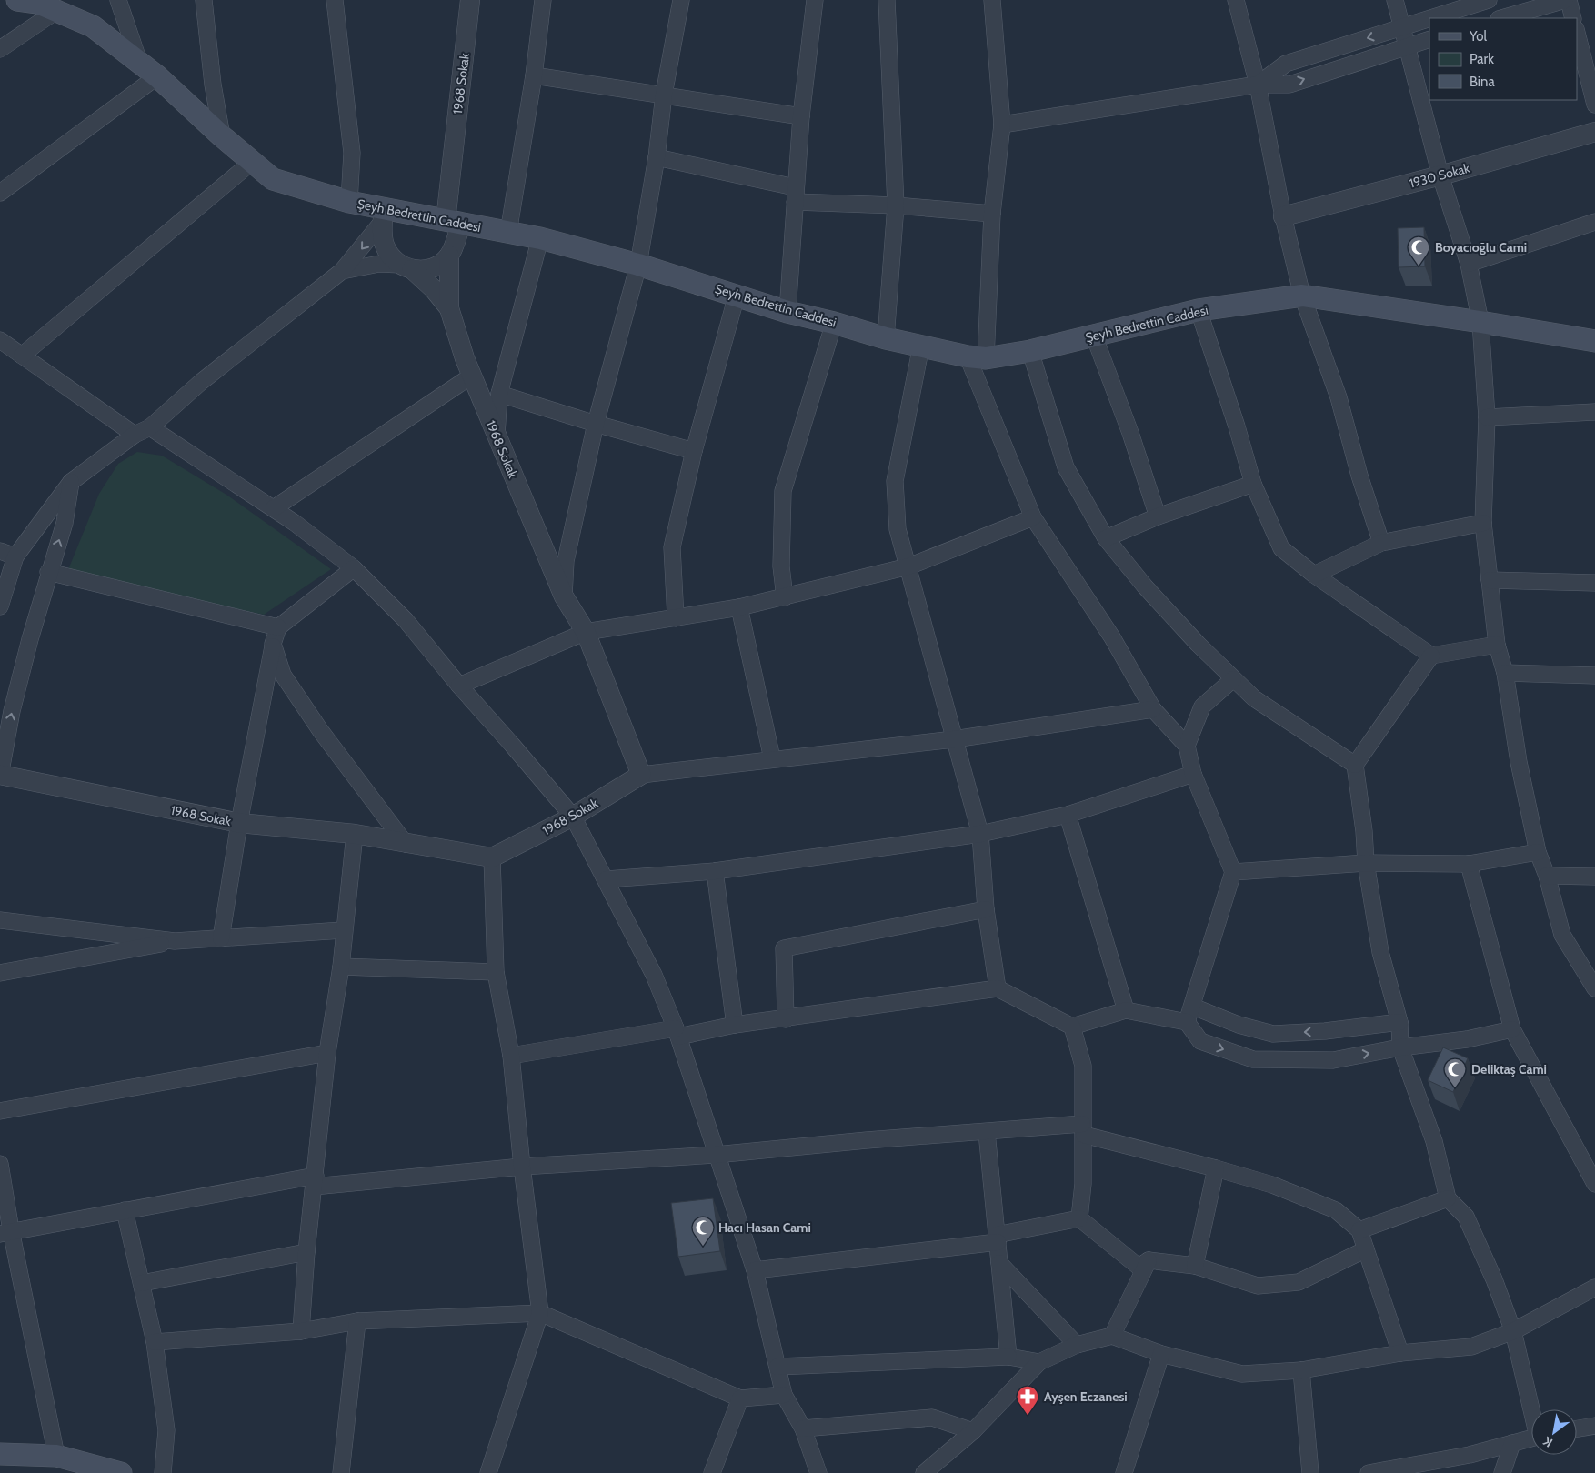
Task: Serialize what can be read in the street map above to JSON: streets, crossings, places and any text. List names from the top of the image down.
{
  "streets": {
    "main road": ["Şeyh Bedrettin Caddesi"],
    "street": ["1968 Sokak", "1930 Sokak"]
  },
  "crossings": [
    ["1968 Sokak", "Şeyh Bedrettin Caddesi"]
  ],
  "places": {
    "mosque": ["Boyacıoğlu Cami", "Deliktaş Cami", "Hacı Hasan Cami"],
    "pharmacy": ["Ayşen Eczanesi"]
  },
  "legend": ["Yol", "Park", "Bina"],
  "north": "bottom left"
}
